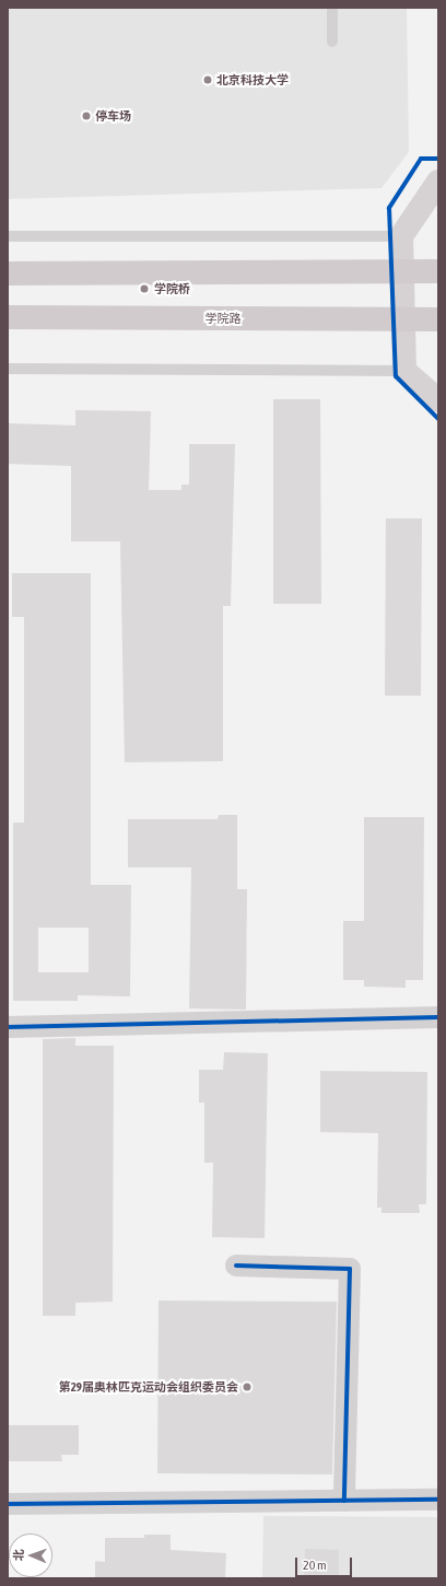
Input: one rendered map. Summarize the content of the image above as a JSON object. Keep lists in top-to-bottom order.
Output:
{
  "streets": {
    "main road": ["学院路"]
  },
  "places": [
    "北京科技大学",
    "停车场",
    "学院桥",
    "第29届奥林匹克运动会组织委员会"
  ],
  "scale_bar": "20 m",
  "north": "left"
}
